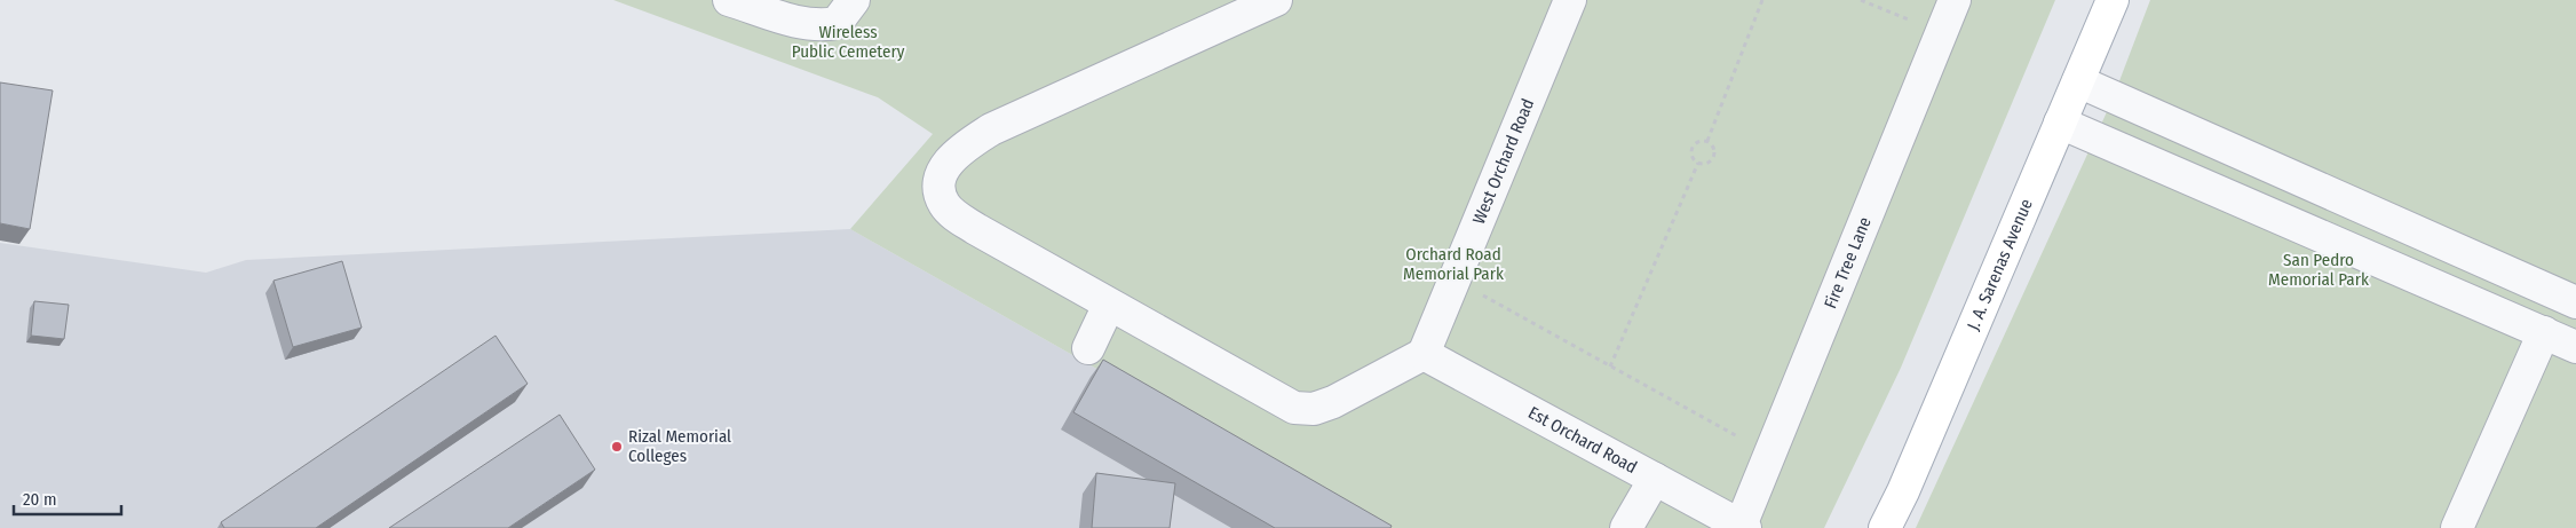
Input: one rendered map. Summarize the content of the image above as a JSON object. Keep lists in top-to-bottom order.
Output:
{
  "streets": {
    "main road": ["J. A. Sarenas Avenue"],
    "lane": ["West Orchard Road", "Fire Tree Lane", "Est Orchard Road"]
  },
  "crossings": [
    ["West Orchard Road", "Est Orchard Road"],
    ["Fire Tree Lane", "Est Orchard Road"]
  ],
  "parks": ["Wireless Public Cemetery", "Orchard Road Memorial Park", "San Pedro Memorial Park"],
  "places": ["Rizal Memorial Colleges"],
  "scale_bar": "20 m"
}
